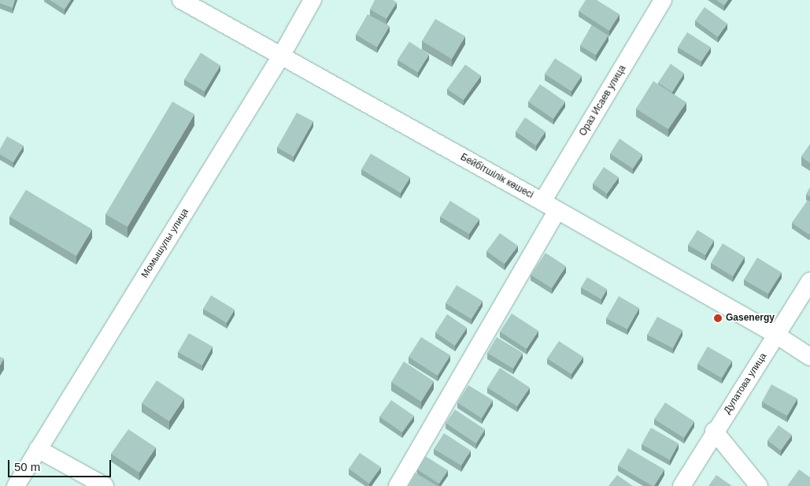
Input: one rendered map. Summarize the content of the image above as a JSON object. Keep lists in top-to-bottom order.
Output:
{
  "streets": {
    "street": [
      "Ораз Исаев улица",
      "Бейбітшілік көшесі",
      "Момышулы улица",
      "Дулатова улица"
    ]
  },
  "crossings": [
    ["Ораз Исаев улица", "Бейбітшілік көшесі"],
    ["Бейбітшілік көшесі", "Момышулы улица"],
    ["Бейбітшілік көшесі", "Дулатова улица"]
  ],
  "places": ["Gasenergy"],
  "scale_bar": "50 m"
}
